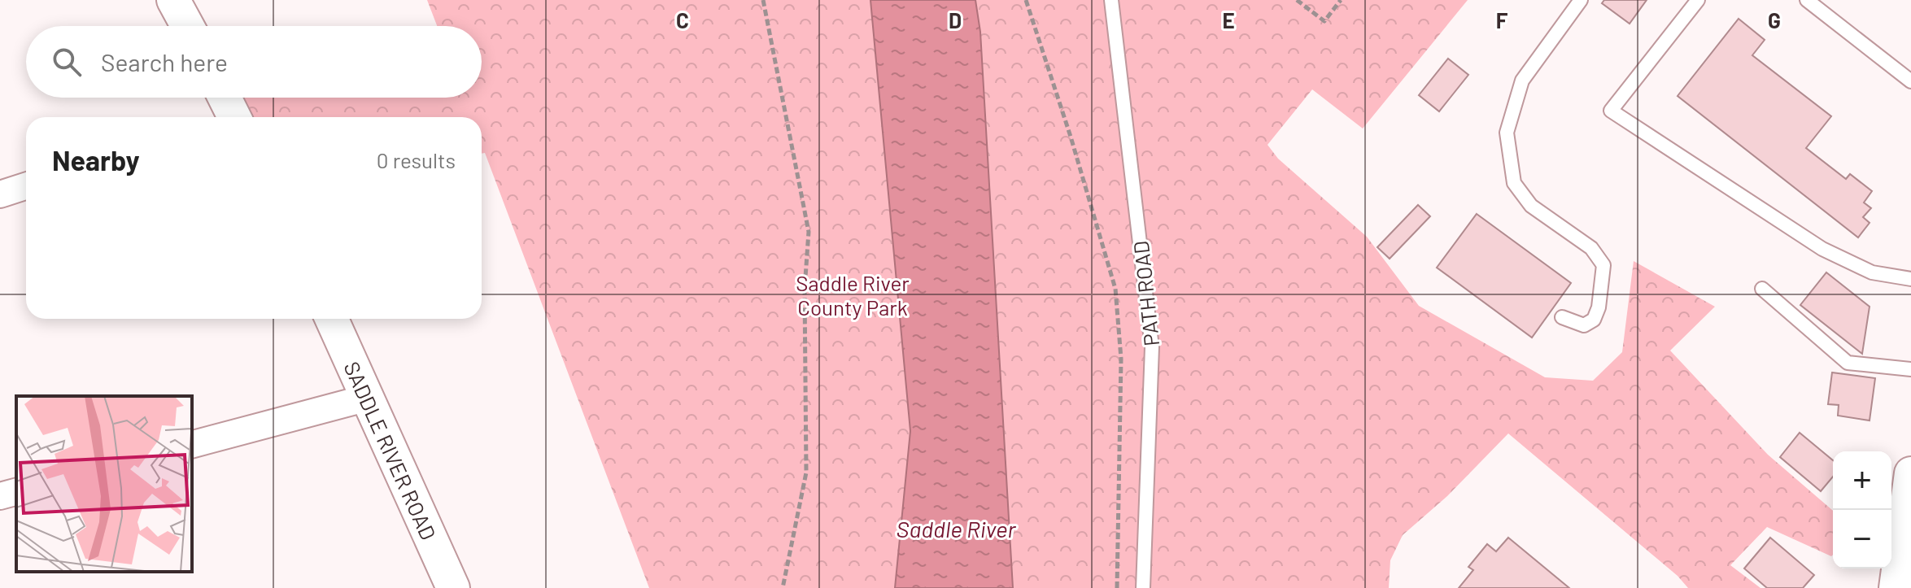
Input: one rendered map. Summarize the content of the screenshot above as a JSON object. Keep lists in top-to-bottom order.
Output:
{
  "streets": {
    "street": ["SADDLE RIVER ROAD"],
    "lane": ["PATH ROAD"]
  },
  "water": ["Saddle River"],
  "parks": ["Saddle River County Park"],
  "page": {
    "search": "Search here",
    "heading": ["Nearby", "0 results"],
    "map_buttons": ["+", "−"]
  },
  "grid": {
    "columns": [
      "C",
      "D",
      "E",
      "F",
      "G"
    ]
  }
}
